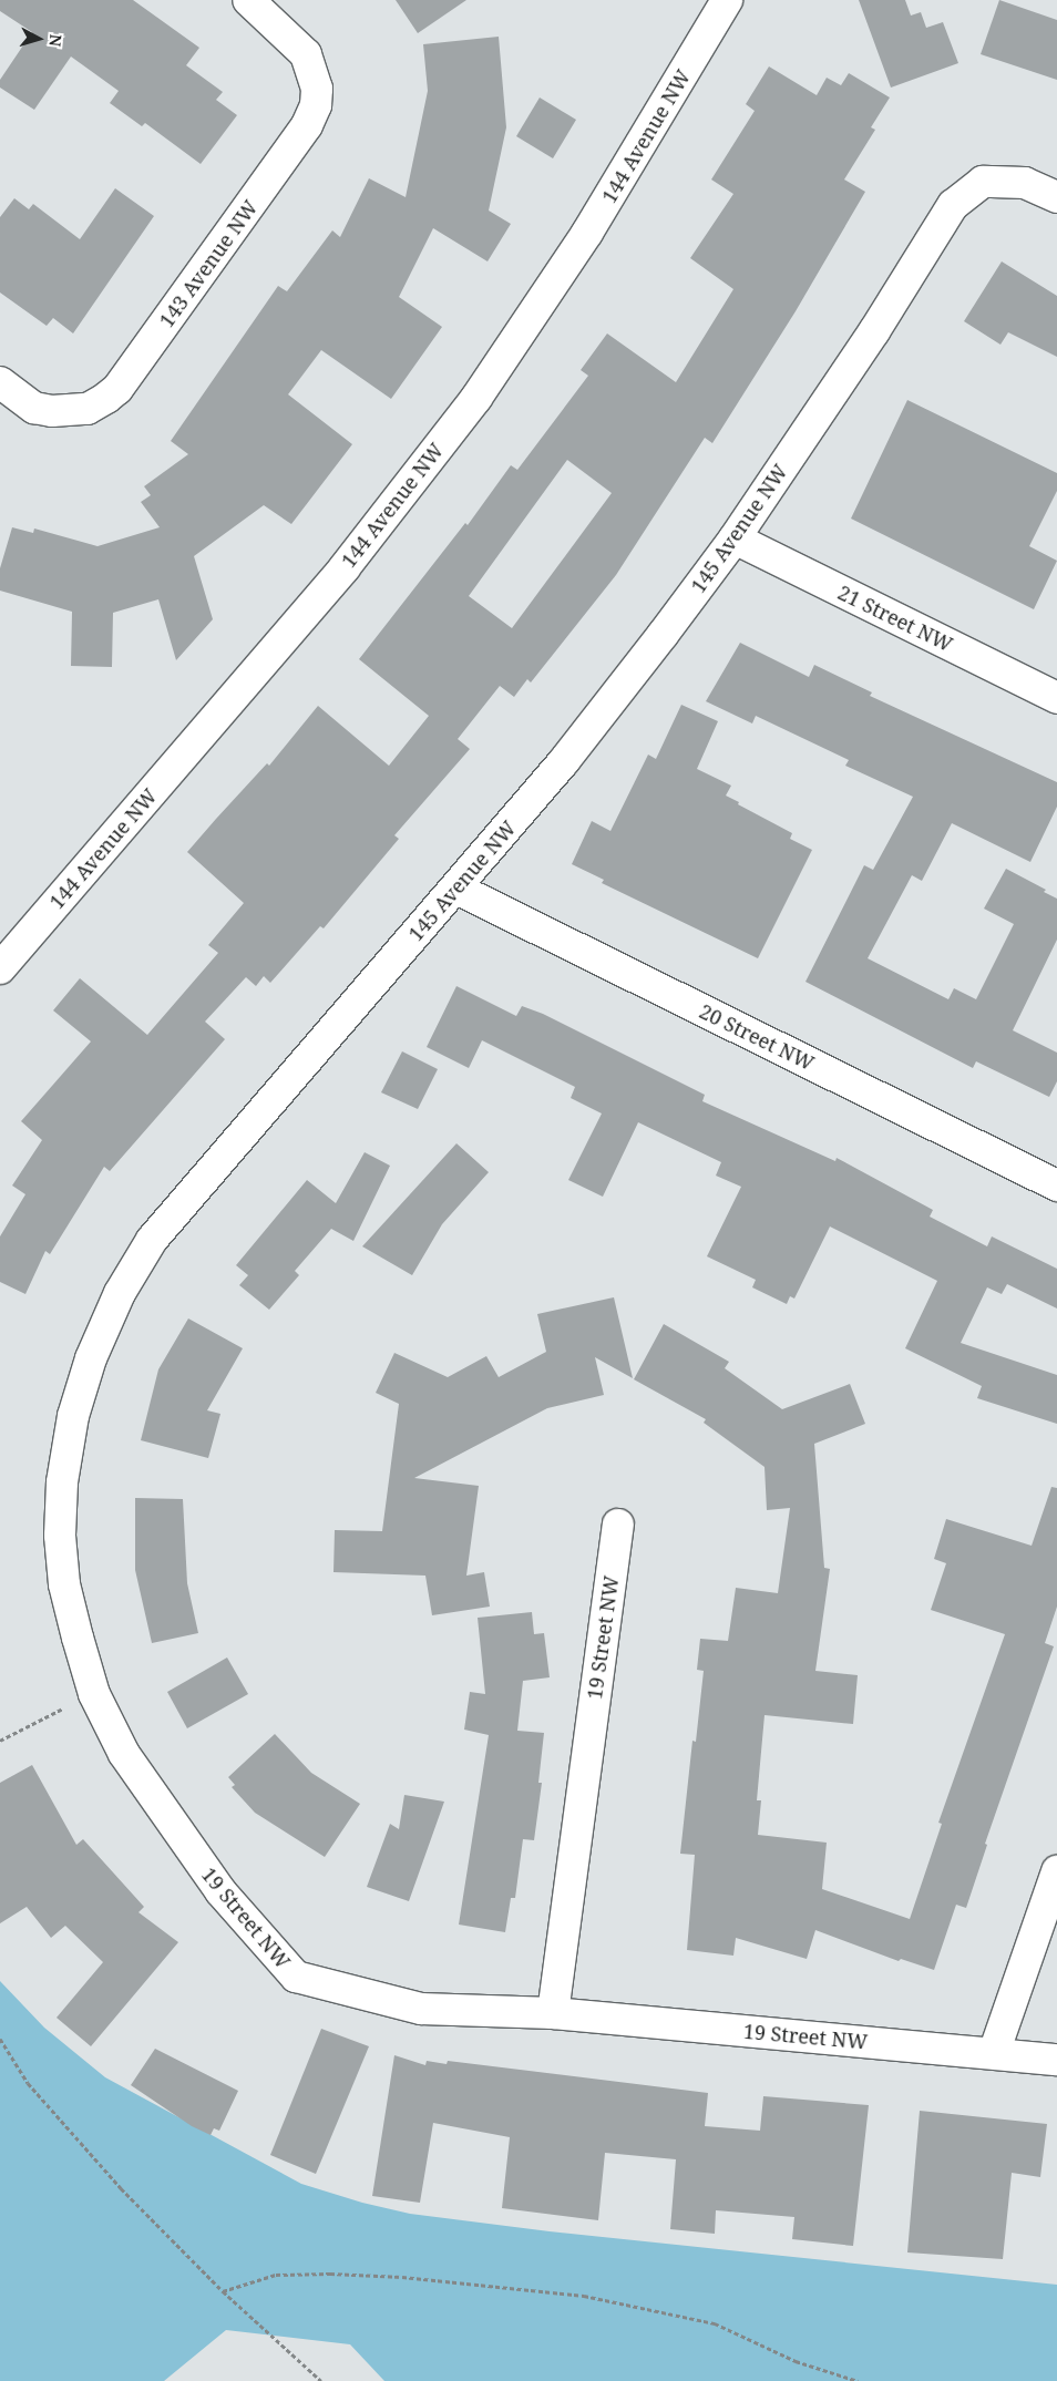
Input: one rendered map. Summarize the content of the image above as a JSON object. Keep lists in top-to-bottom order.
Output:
{
  "streets": {
    "street": [
      "144 Avenue NW",
      "143 Avenue NW",
      "145 Avenue NW",
      "21 Street NW",
      "20 Street NW",
      "19 Street NW"
    ]
  },
  "crossings": [
    ["145 Avenue NW", "21 Street NW"],
    ["145 Avenue NW", "20 Street NW"],
    ["145 Avenue NW", "19 Street NW"]
  ],
  "north": "right"
}
